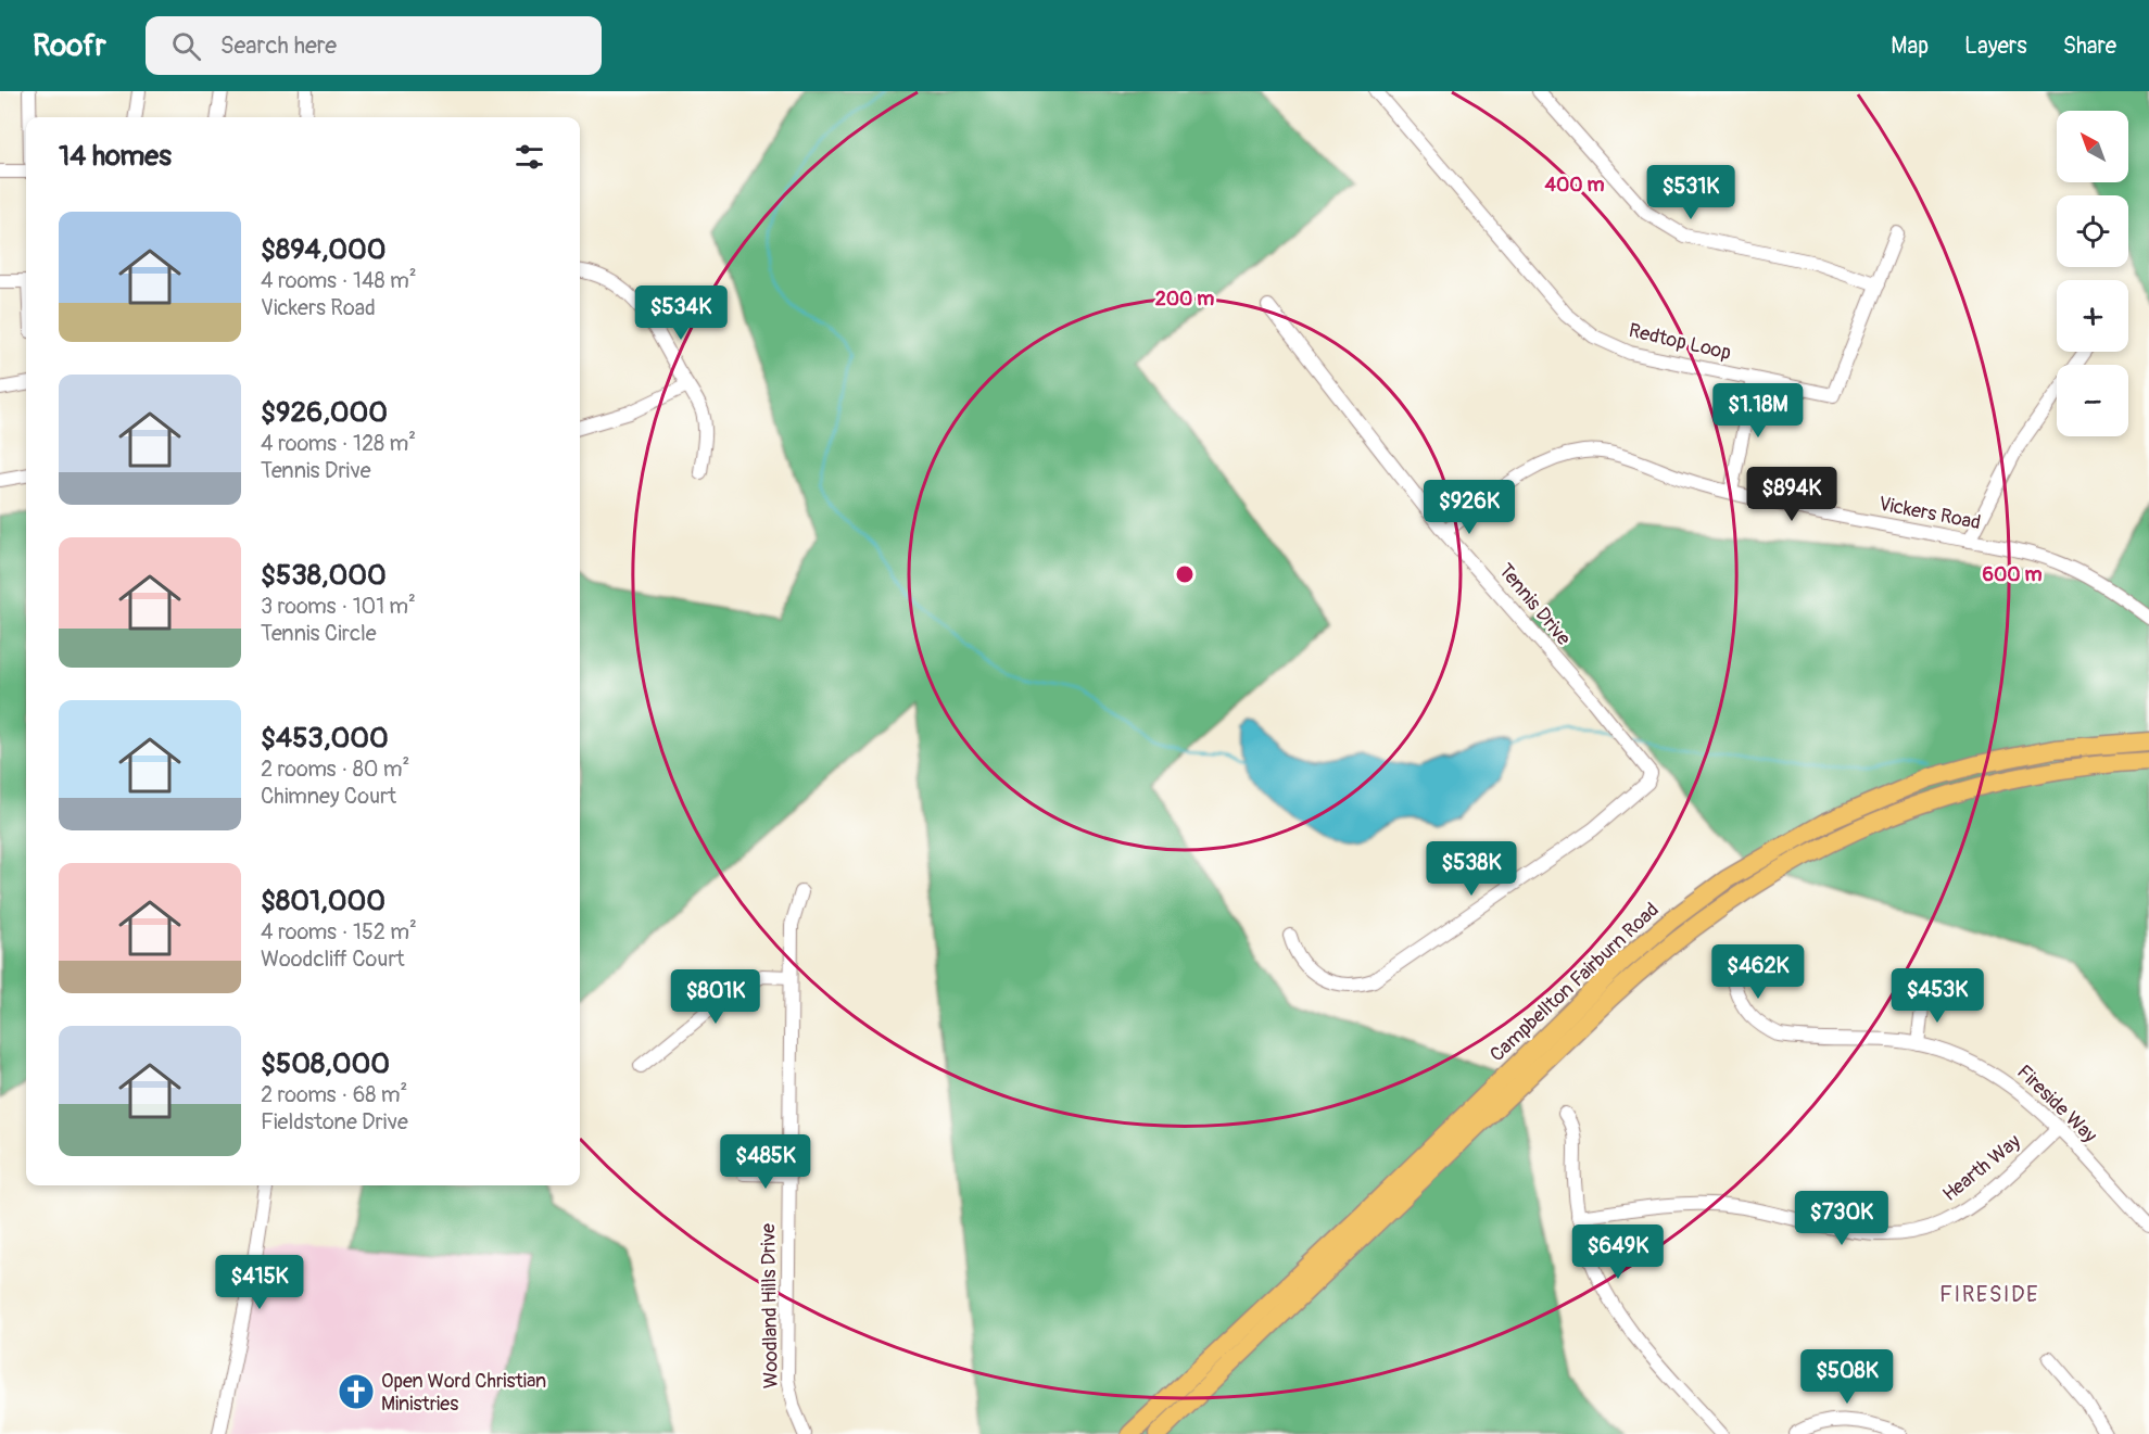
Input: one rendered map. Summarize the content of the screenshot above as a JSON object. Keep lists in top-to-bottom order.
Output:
{
  "streets": {
    "main road": ["Campbellton Fairburn Road"],
    "street": [
      "Redtop Loop",
      "Vickers Road",
      "Tennis Drive",
      "Fireside Way",
      "Hearth Way",
      "Woodland Hills Drive"
    ]
  },
  "crossings": [
    ["Vickers Road", "Tennis Drive"],
    ["Fireside Way", "Hearth Way"]
  ],
  "districts": ["FIRESIDE"],
  "places": {
    "church": ["Open Word Christian Ministries"]
  },
  "north": "top left",
  "page": {
    "header": "Roofr",
    "search": "Search here",
    "nav": ["Map", "Layers", "Share"],
    "map_buttons": ["+", "−"],
    "heading": "14 homes",
    "price": [
      "$531K",
      "$534K",
      "$1.18M",
      "$894K",
      "$926K",
      "$538K",
      "$462K",
      "$453K",
      "$801K",
      "$485K",
      "$730K",
      "$649K",
      "$415K",
      "$508K"
    ],
    "list": [
      {
        "name": "$894,000",
        "note": "4 rooms · 148 m² · Vickers Road"
      },
      {
        "name": "$926,000",
        "note": "4 rooms · 128 m² · Tennis Drive"
      },
      {
        "name": "$538,000",
        "note": "3 rooms · 101 m² · Tennis Circle"
      },
      {
        "name": "$453,000",
        "note": "2 rooms · 80 m² · Chimney Court"
      },
      {
        "name": "$801,000",
        "note": "4 rooms · 152 m² · Woodcliff Court"
      },
      {
        "name": "$508,000",
        "note": "2 rooms · 68 m² · Fieldstone Drive"
      }
    ]
  },
  "rings": ["400 m", "200 m", "600 m"]
}
